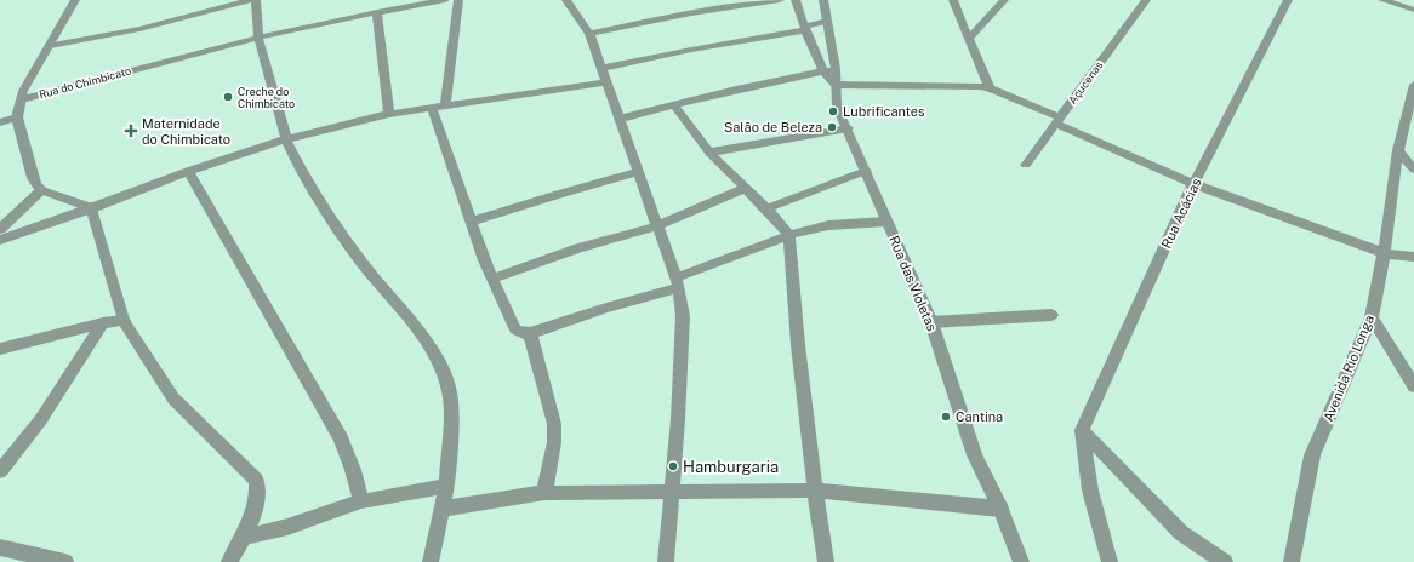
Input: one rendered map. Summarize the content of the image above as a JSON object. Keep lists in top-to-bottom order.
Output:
{
  "streets": {
    "street": [
      "Rua do Chimbicato",
      "Açucenas",
      "Rua Acácias",
      "Rua das Violetas",
      "Avenida Rio Longa"
    ]
  },
  "places": {
    "other": [
      "Creche do Chimbicato",
      "Lubrificantes",
      "Salão de Beleza",
      "Cantina",
      "Hamburgaria"
    ],
    "health": ["Maternidade do Chimbicato"]
  }
}
